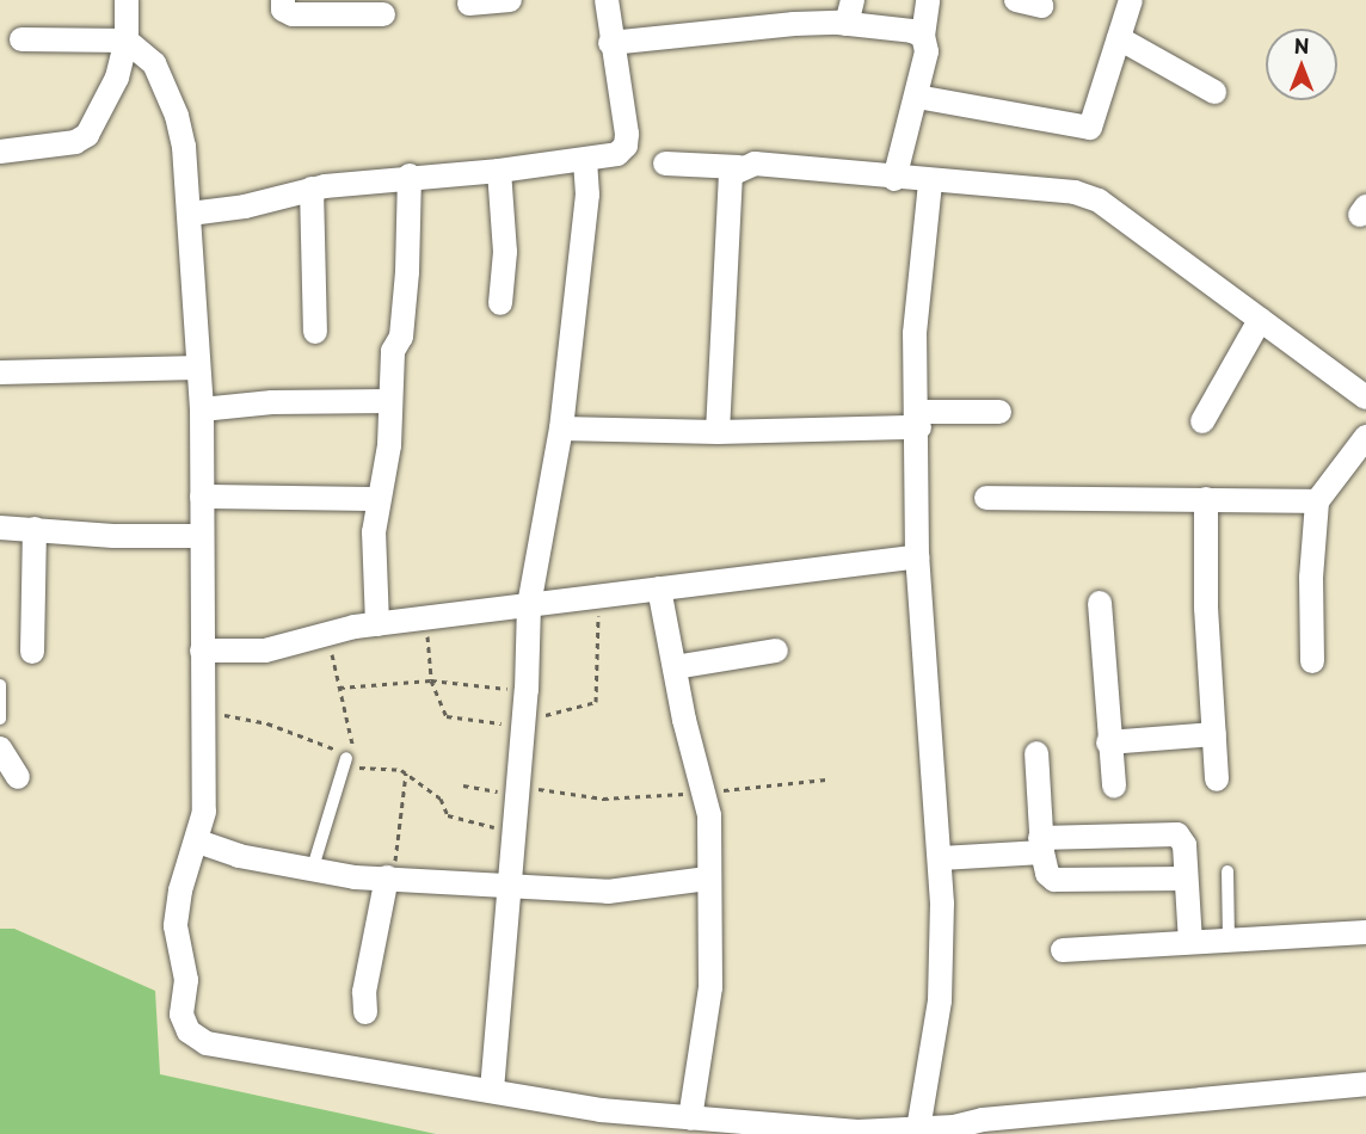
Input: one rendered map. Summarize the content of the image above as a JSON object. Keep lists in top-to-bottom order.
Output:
{
  "north": "top"
}
